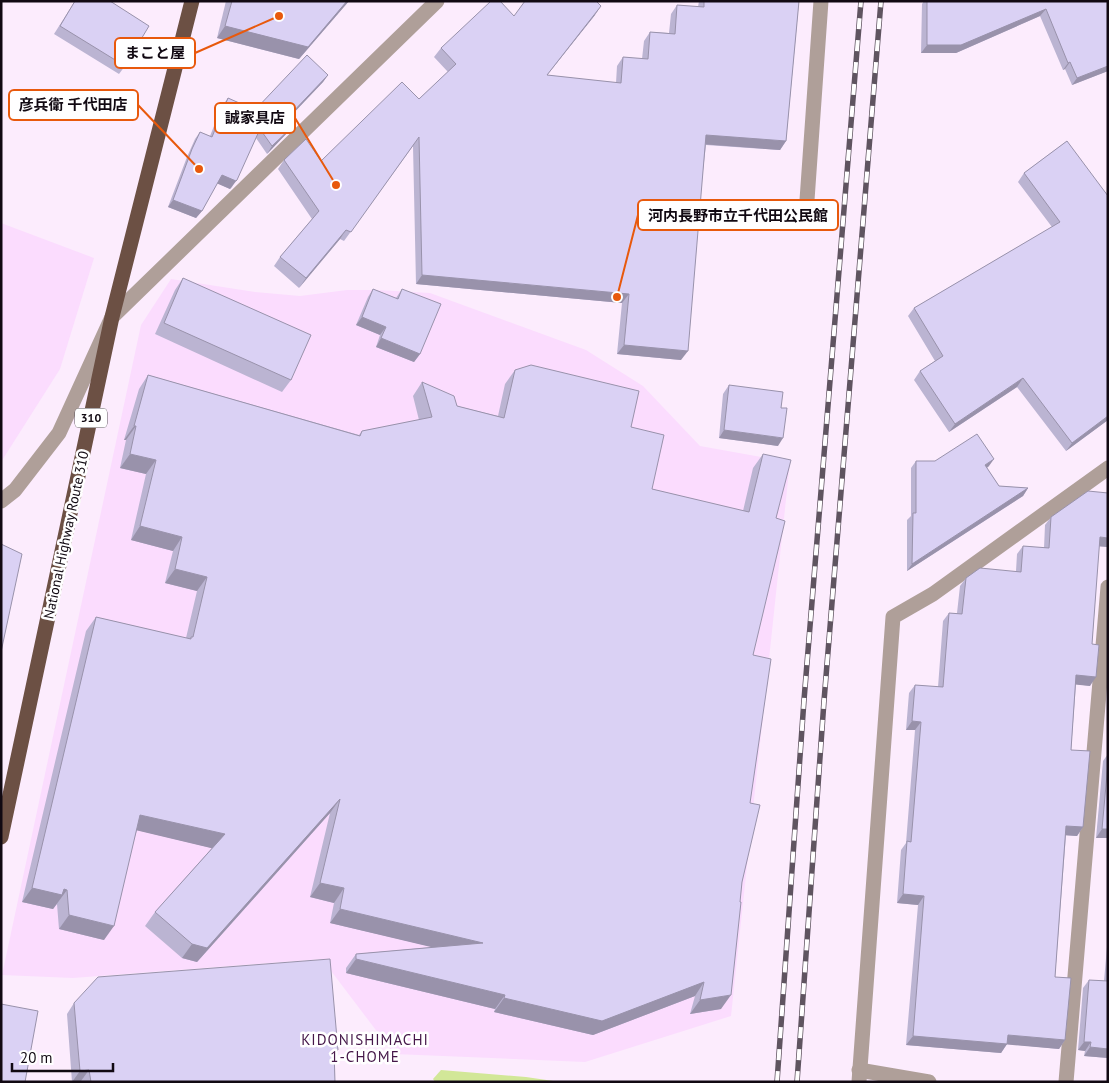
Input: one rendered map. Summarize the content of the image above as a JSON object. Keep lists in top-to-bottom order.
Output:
{
  "streets": {
    "highway": ["310", "National Highway Route 310"]
  },
  "districts": ["KIDONISHIMACHI 1-CHOME"],
  "places": [
    "まこと屋",
    "彦兵衛 千代田店",
    "誠家具店",
    "河内長野市立千代田公民館"
  ],
  "scale_bar": "20 m"
}
